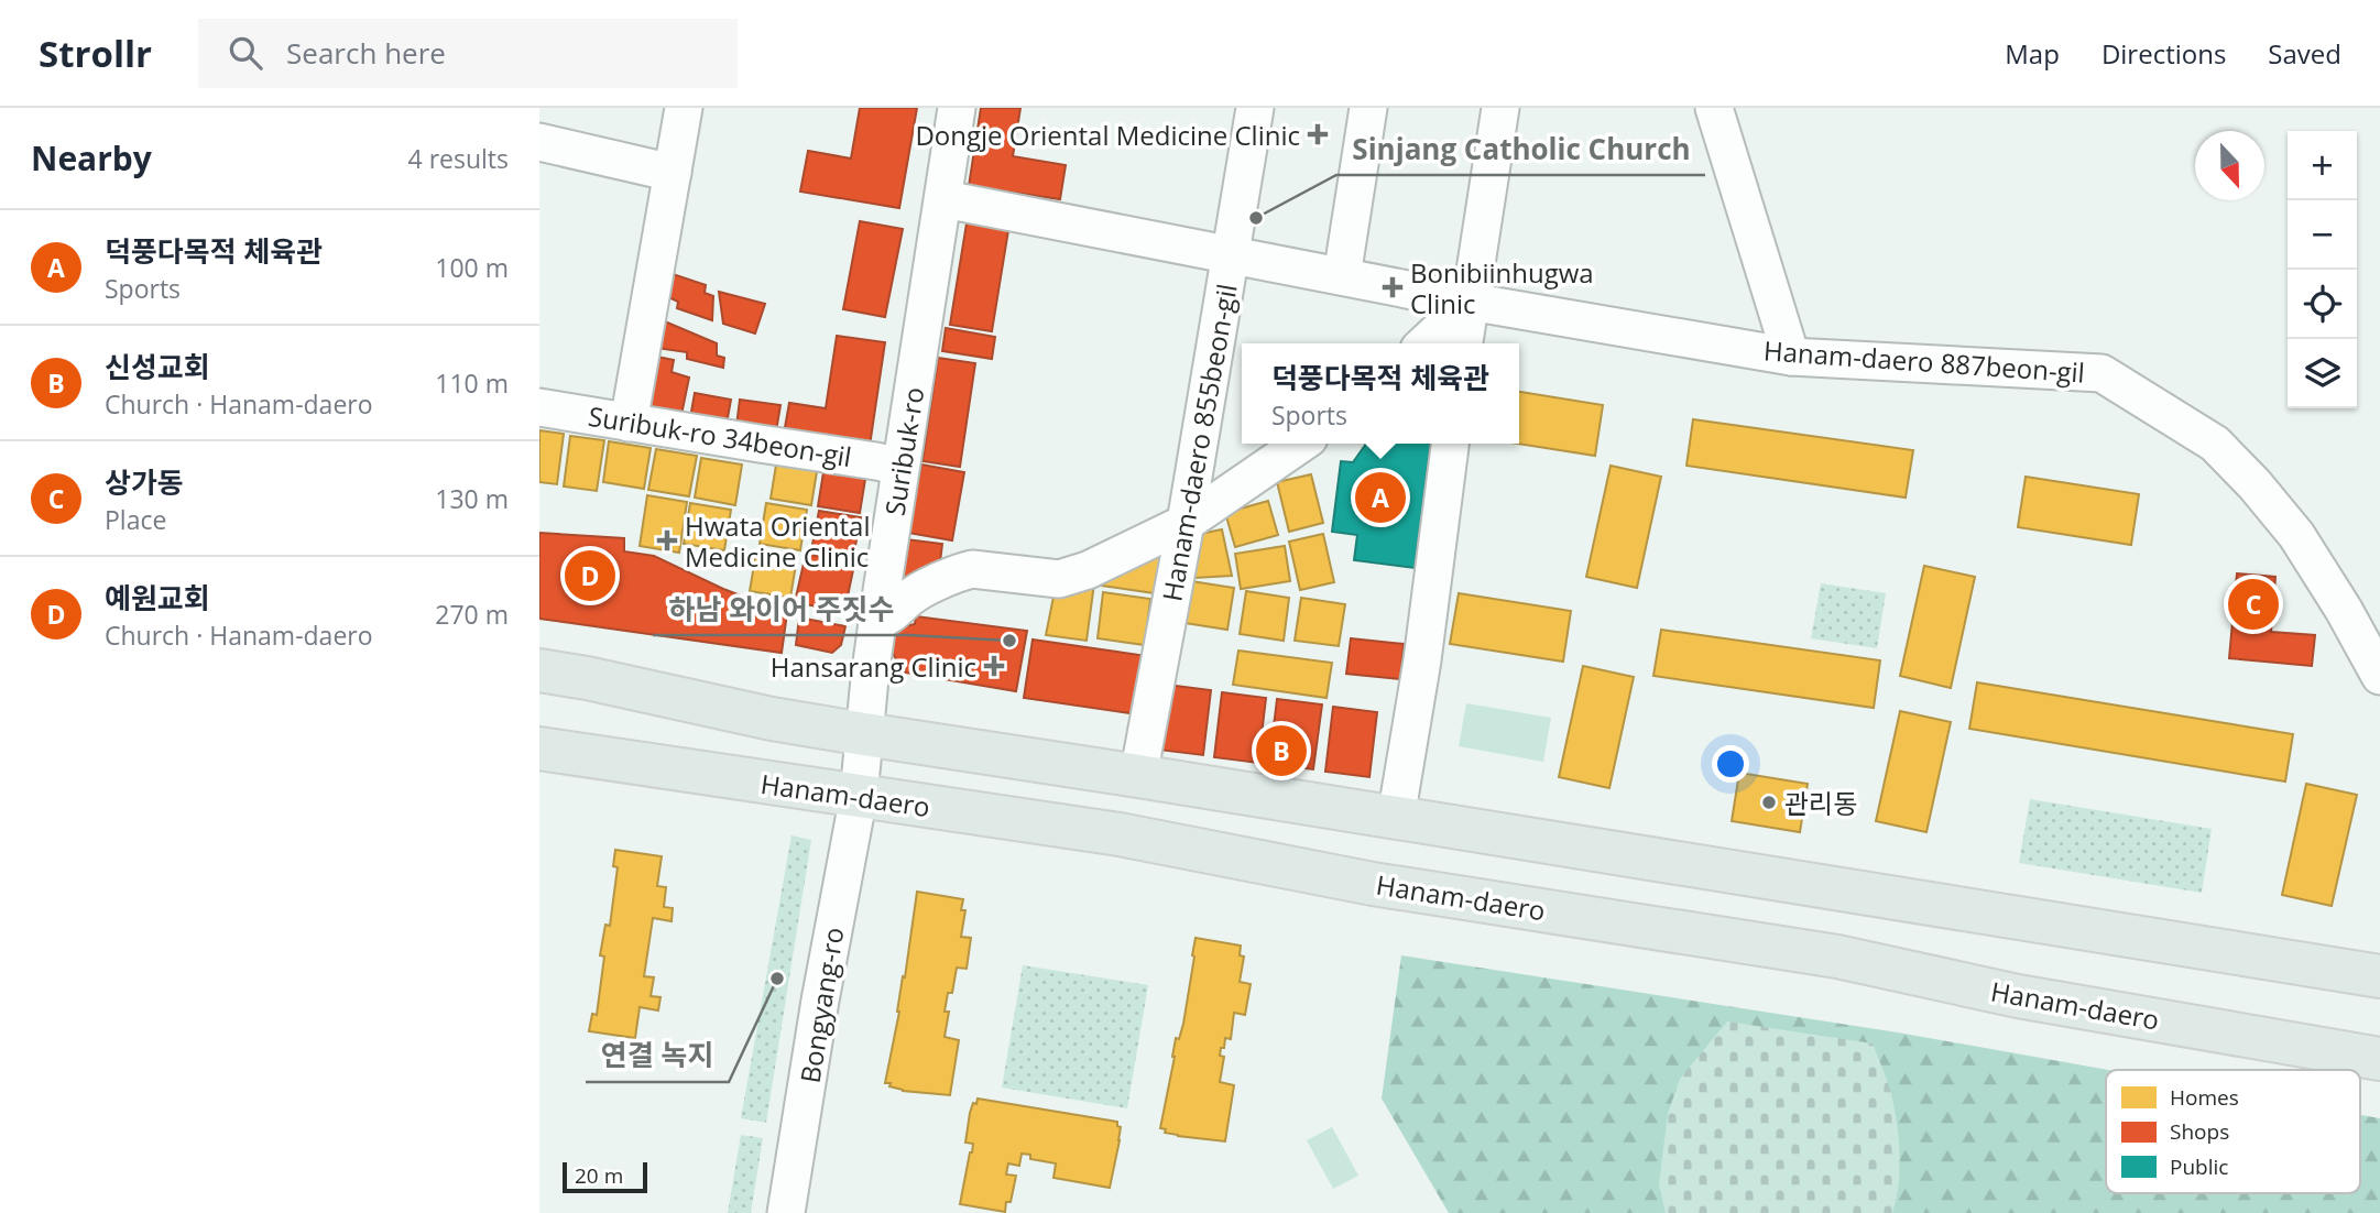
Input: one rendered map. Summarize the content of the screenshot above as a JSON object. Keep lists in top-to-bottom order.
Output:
{
  "streets": {
    "main road": ["Hanam-daero"],
    "street": [
      "Hanam-daero 887beon-gil",
      "Suribuk-ro 34beon-gil",
      "Hanam-daero 855beon-gil",
      "Suribuk-ro",
      "Bongyang-ro"
    ]
  },
  "crossings": [
    ["Hanam-daero 887beon-gil", "Hanam-daero 855beon-gil"],
    ["Hanam-daero 887beon-gil", "Suribuk-ro"],
    ["Suribuk-ro 34beon-gil", "Suribuk-ro"],
    ["Suribuk-ro", "Hanam-daero"],
    ["Suribuk-ro", "Bongyang-ro"],
    ["Hanam-daero", "Bongyang-ro"]
  ],
  "places": {
    "health": [
      "Dongje Oriental Medicine Clinic",
      "Bonibiinhugwa Clinic",
      "Hwata Oriental Medicine Clinic",
      "Hansarang Clinic"
    ],
    "other": [
      "Sinjang Catholic Church",
      "하남 와이어 주짓수",
      "관리동",
      "연결 녹지"
    ]
  },
  "legend": ["Homes", "Shops", "Public"],
  "scale_bar": "20 m",
  "north": "bottom",
  "page": {
    "header": "Strollr",
    "search": "Search here",
    "nav": ["Map", "Directions", "Saved"],
    "heading": ["Nearby", "4 results"],
    "map_buttons": ["+", "−"],
    "list": [
      {
        "mark": "A",
        "name": "덕풍다목적 체육관",
        "note": "Sports",
        "value": "100 m"
      },
      {
        "mark": "B",
        "name": "신성교회",
        "note": "Church · Hanam-daero",
        "value": "110 m"
      },
      {
        "mark": "C",
        "name": "상가동",
        "note": "Place",
        "value": "130 m"
      },
      {
        "mark": "D",
        "name": "예원교회",
        "note": "Church · Hanam-daero",
        "value": "270 m"
      }
    ],
    "popup": ["덕풍다목적 체육관", "Sports"],
    "pins": [
      "A",
      "D",
      "C",
      "B"
    ],
    "scale": "20 m"
  }
}
